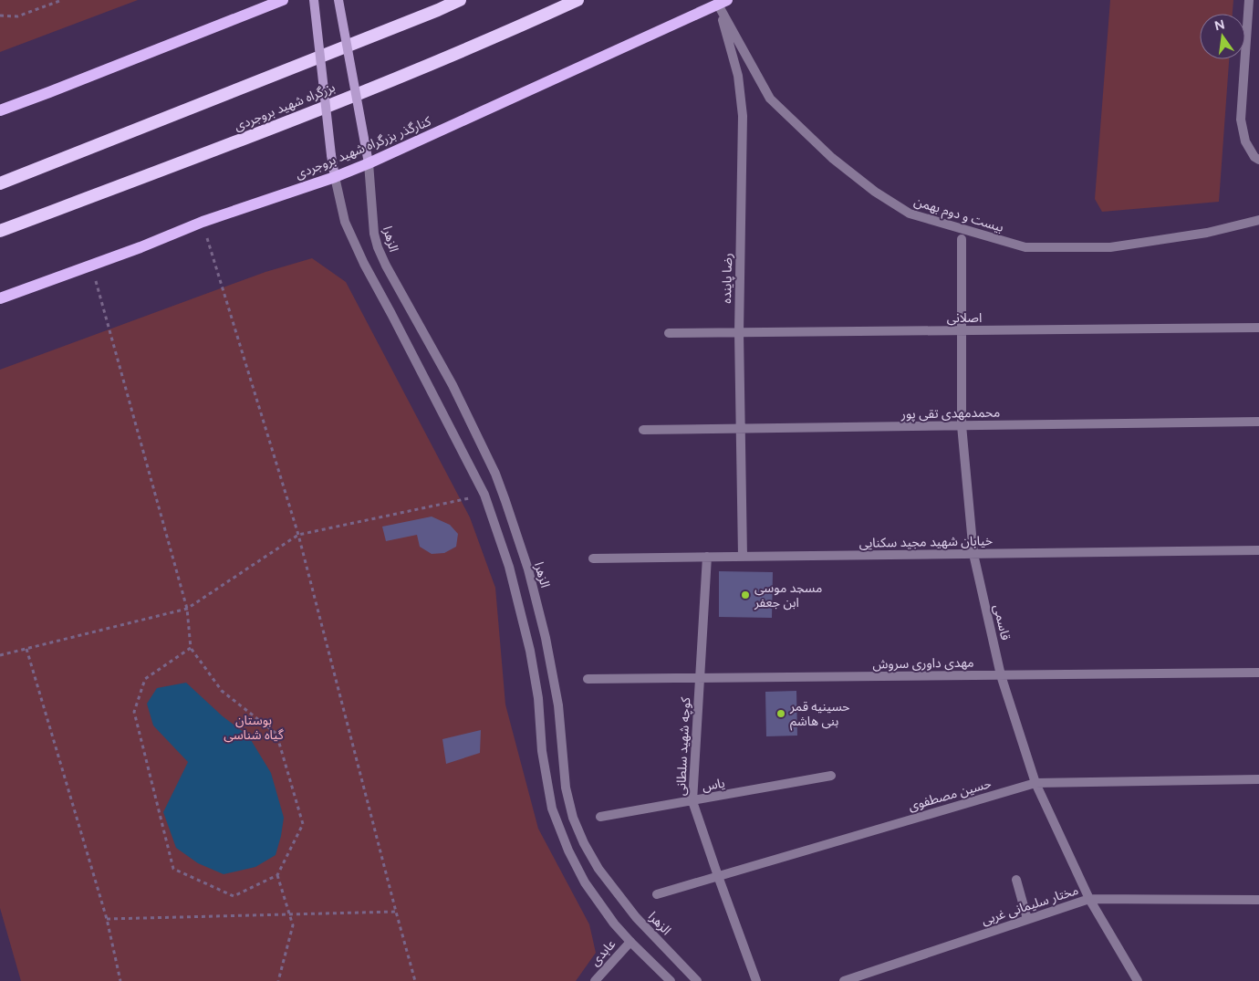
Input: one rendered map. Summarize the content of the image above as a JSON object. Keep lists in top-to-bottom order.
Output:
{
  "streets": {
    "highway": ["بزرگراه شهید بروجردی"],
    "main road": ["کنارگذر بزرگراه شهید بروجردی"],
    "street": [
      "بیست و دوم بهمن",
      "الزهرا",
      "رضا پاینده",
      "اصلانی",
      "محمدمهدی تقی پور",
      "خیابان شهید مجید سکنایی",
      "قاسمی",
      "مهدی داوری سروش",
      "کوچه شهید سلطانی",
      "یاس",
      "حسین مصطفوی",
      "مختار سلیمانی غربی",
      "عابدی"
    ]
  },
  "crossings": [
    ["کنارگذر بزرگراه شهید بروجردی", "بیست و دوم بهمن"],
    ["کنارگذر بزرگراه شهید بروجردی", "الزهرا"],
    ["کنارگذر بزرگراه شهید بروجردی", "رضا پاینده"],
    ["بیست و دوم بهمن", "رضا پاینده"],
    ["رضا پاینده", "اصلانی"],
    ["رضا پاینده", "محمدمهدی تقی پور"],
    ["رضا پاینده", "خیابان شهید مجید سکنایی"],
    ["اصلانی", "قاسمی"],
    ["محمدمهدی تقی پور", "قاسمی"],
    ["خیابان شهید مجید سکنایی", "قاسمی"],
    ["خیابان شهید مجید سکنایی", "کوچه شهید سلطانی"],
    ["قاسمی", "مهدی داوری سروش"],
    ["قاسمی", "حسین مصطفوی"],
    ["قاسمی", "مختار سلیمانی غربی"],
    ["مهدی داوری سروش", "کوچه شهید سلطانی"],
    ["کوچه شهید سلطانی", "یاس"],
    ["کوچه شهید سلطانی", "حسین مصطفوی"]
  ],
  "parks": ["بوستان گیاه شناسی"],
  "places": ["مسجد موسی ابن جعفر", "حسینیه قمر بنی هاشم"],
  "north": "top"
}
